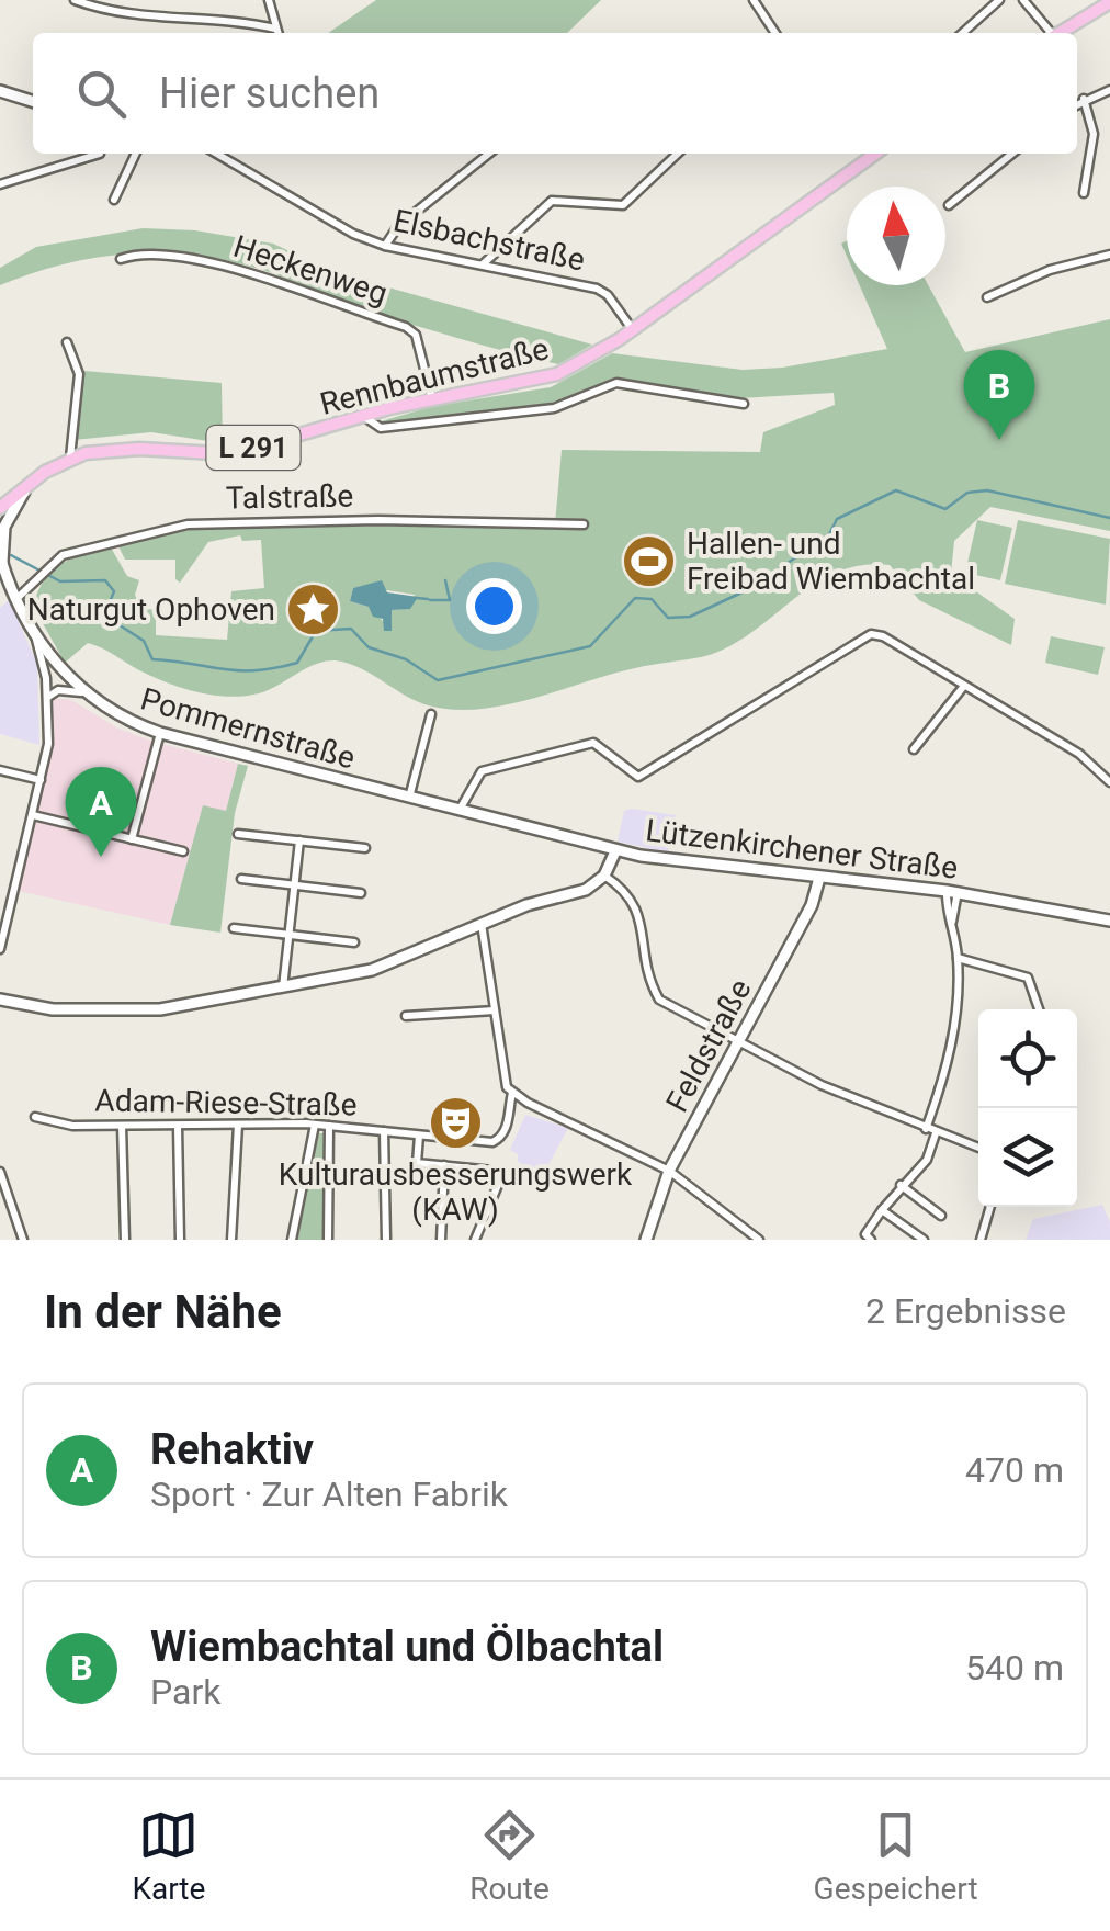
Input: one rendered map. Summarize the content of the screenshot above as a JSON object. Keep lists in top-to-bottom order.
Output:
{
  "streets": {
    "main road": [
      "Rennbaumstraße",
      "L 291",
      "Pommernstraße",
      "Lützenkirchener Straße",
      "Feldstraße"
    ],
    "street": [
      "Elsbachstraße",
      "Heckenweg",
      "Talstraße",
      "Adam-Riese-Straße"
    ]
  },
  "crossings": [
    ["Elsbachstraße", "Rennbaumstraße"],
    ["Heckenweg", "Rennbaumstraße"],
    ["Talstraße", "Pommernstraße"],
    ["Pommernstraße", "Lützenkirchener Straße"],
    ["Lützenkirchener Straße", "Feldstraße"]
  ],
  "places": {
    "sports": ["Hallen- und Freibad Wiembachtal"],
    "place": ["Naturgut Ophoven"],
    "theatre": ["Kulturausbesserungswerk (KAW)"]
  },
  "north": "top",
  "page": {
    "search": "Hier suchen",
    "pins": ["B", "A"],
    "heading": ["In der Nähe", "2 Ergebnisse"],
    "list": [
      {
        "mark": "A",
        "name": "Rehaktiv",
        "note": "Sport · Zur Alten Fabrik",
        "value": "470 m"
      },
      {
        "mark": "B",
        "name": "Wiembachtal und Ölbachtal",
        "note": "Park",
        "value": "540 m"
      }
    ],
    "nav": ["Karte", "Route", "Gespeichert"]
  }
}
